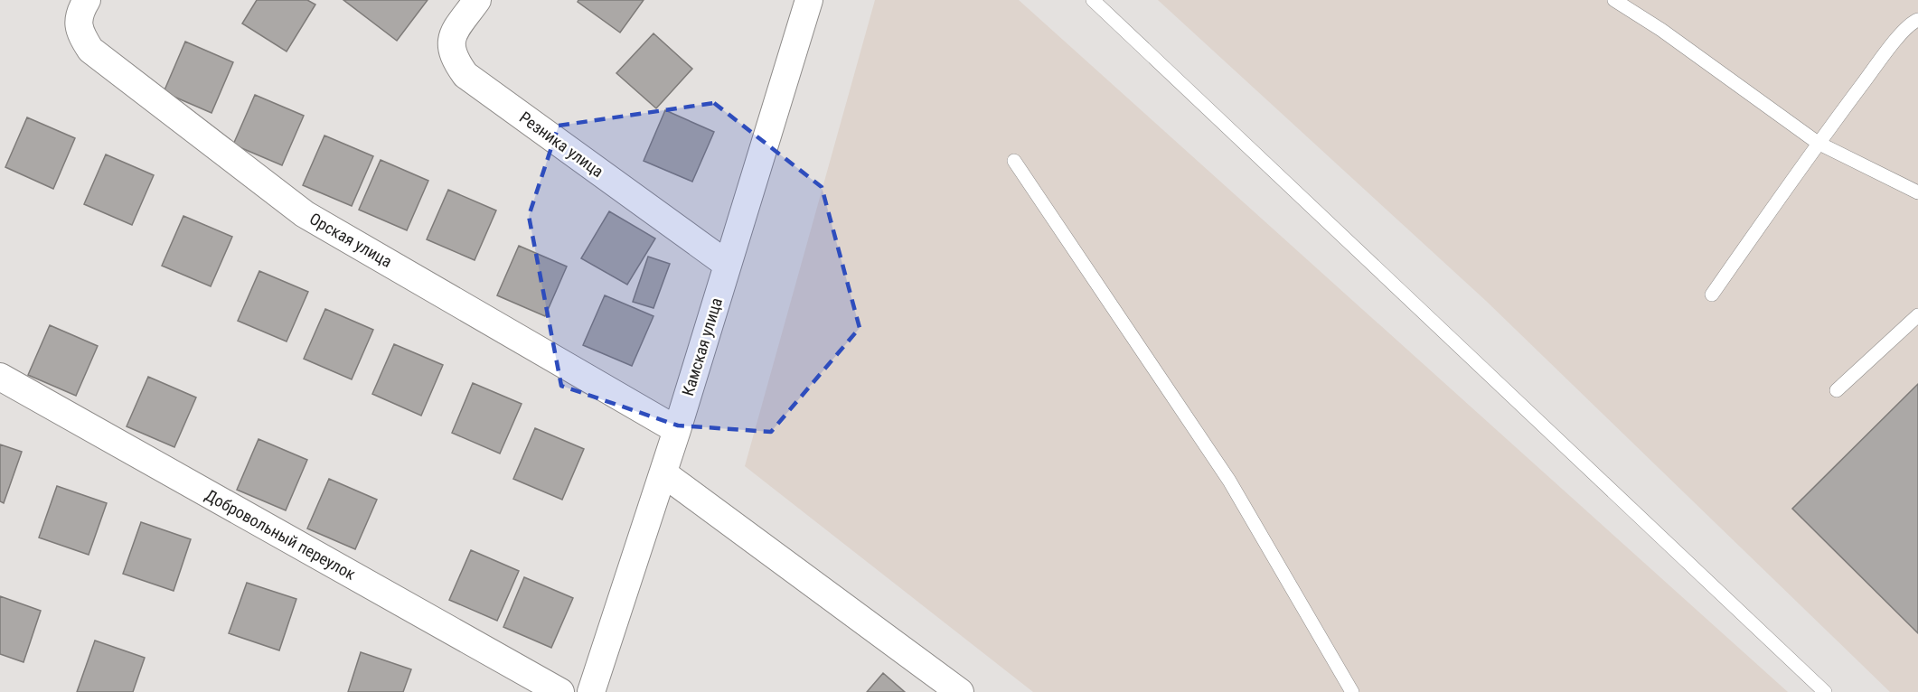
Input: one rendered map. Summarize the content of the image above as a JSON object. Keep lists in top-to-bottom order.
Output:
{
  "streets": {
    "street": [
      "Резника улица",
      "Орская улица",
      "Камская улица",
      "Добровольный переулок"
    ]
  },
  "crossings": [
    ["Резника улица", "Камская улица"],
    ["Орская улица", "Камская улица"]
  ]
}
